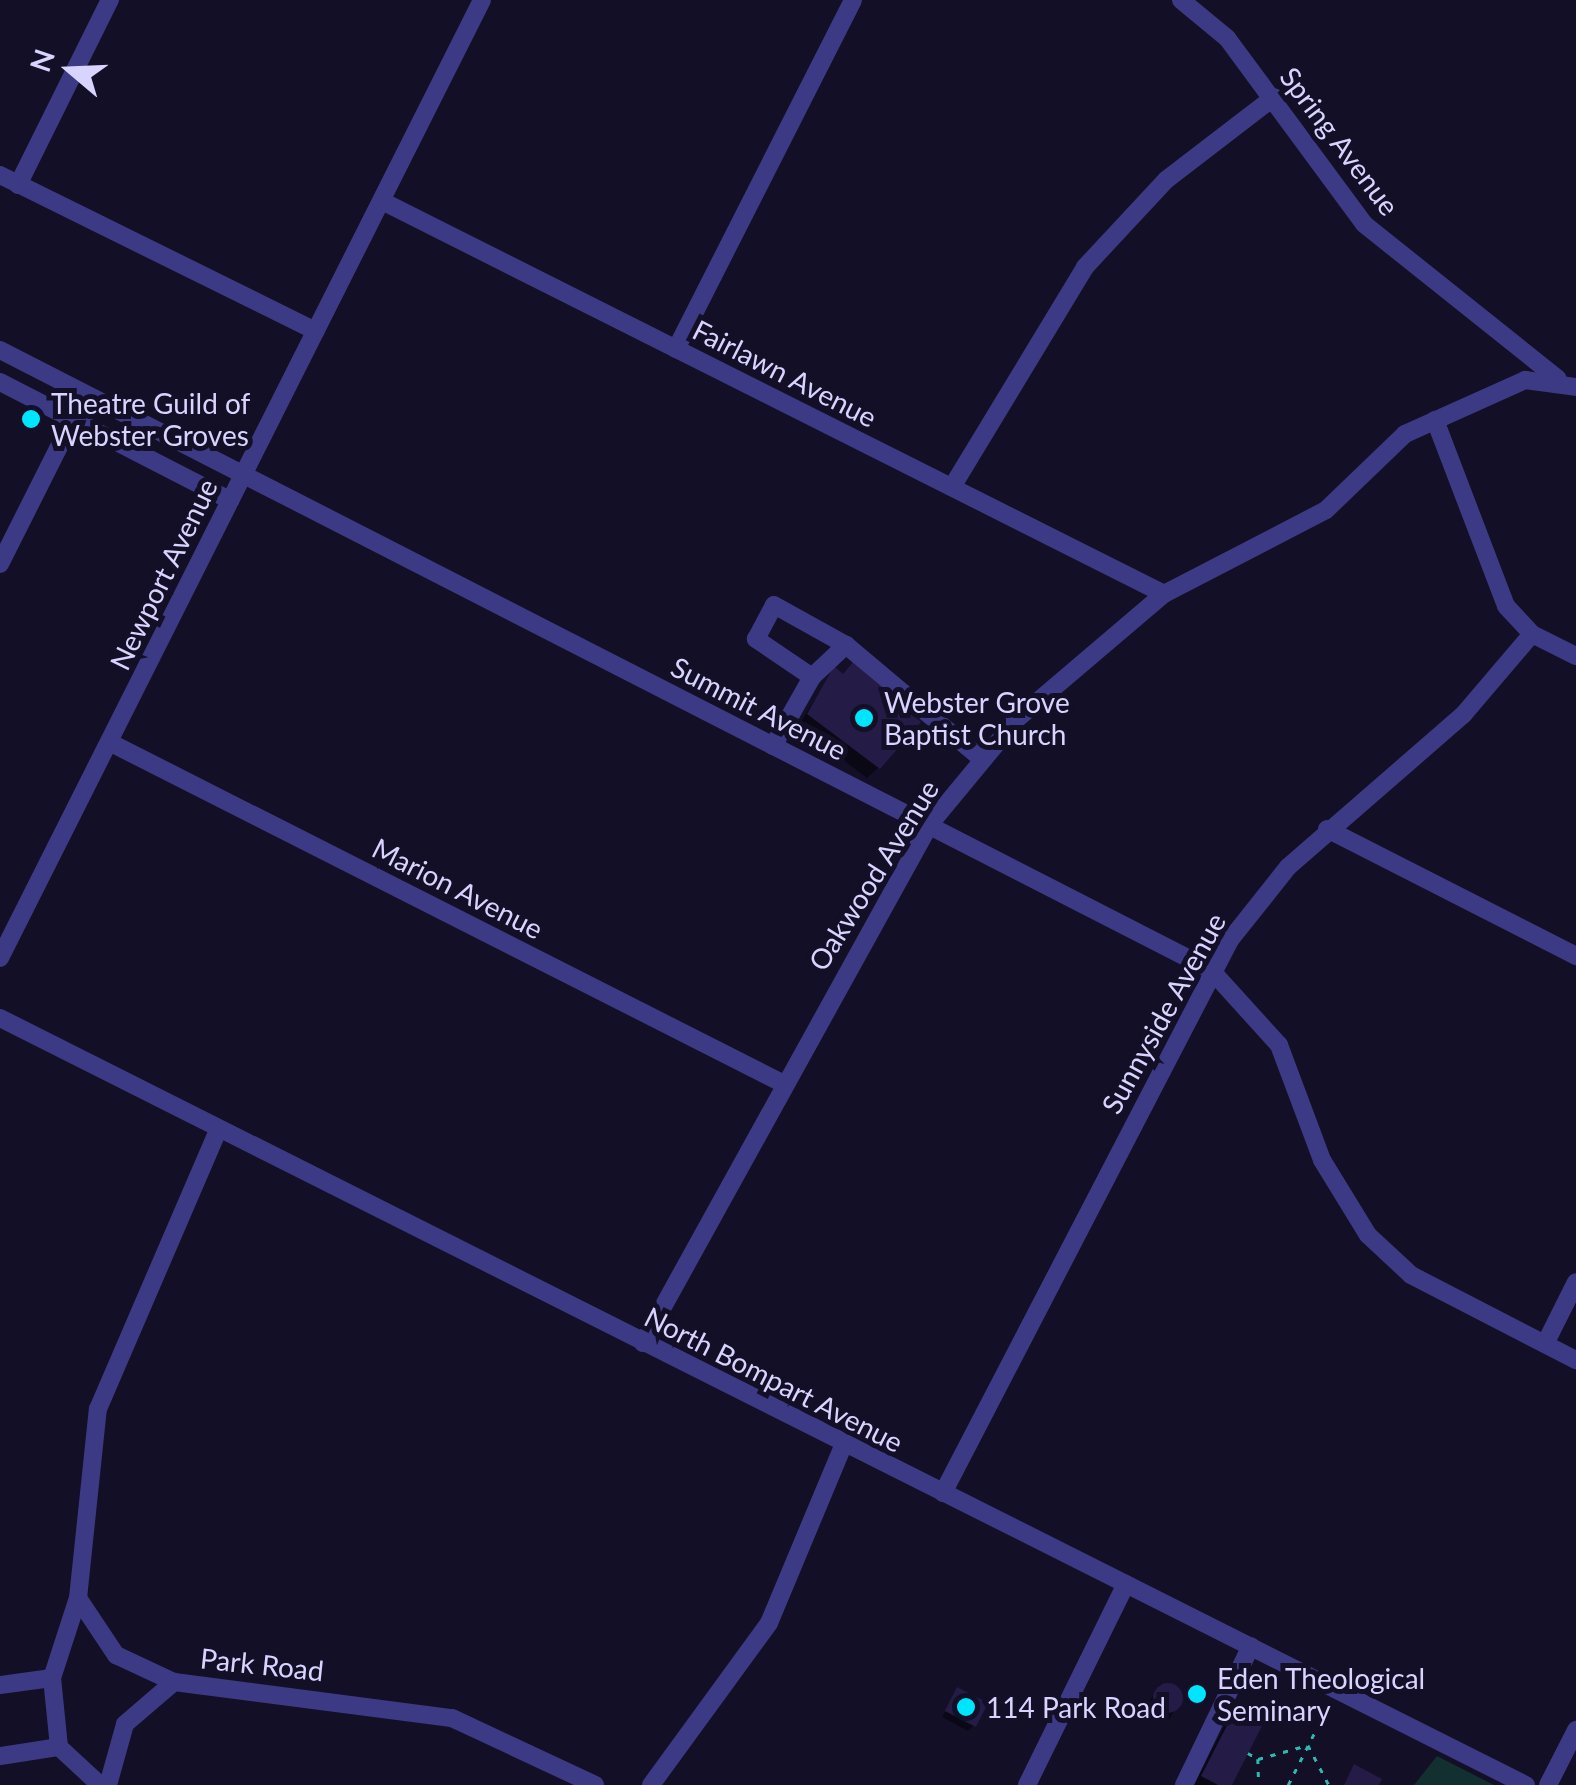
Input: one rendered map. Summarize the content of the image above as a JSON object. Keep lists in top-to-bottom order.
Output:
{
  "streets": {
    "street": [
      "Spring Avenue",
      "Fairlawn Avenue",
      "Newport Avenue",
      "Summit Avenue",
      "Oakwood Avenue",
      "Marion Avenue",
      "Sunnyside Avenue",
      "North Bompart Avenue",
      "Park Road"
    ]
  },
  "crossings": [
    ["Spring Avenue", "Oakwood Avenue"],
    ["Fairlawn Avenue", "Newport Avenue"],
    ["Fairlawn Avenue", "Oakwood Avenue"],
    ["Newport Avenue", "Summit Avenue"],
    ["Newport Avenue", "Marion Avenue"],
    ["Summit Avenue", "Oakwood Avenue"],
    ["Summit Avenue", "Sunnyside Avenue"],
    ["Oakwood Avenue", "Marion Avenue"],
    ["Oakwood Avenue", "North Bompart Avenue"],
    ["Sunnyside Avenue", "North Bompart Avenue"]
  ],
  "places": [
    "Theatre Guild of Webster Groves",
    "Webster Grove Baptist Church",
    "Eden Theological Seminary",
    "114 Park Road"
  ],
  "north": "left"
}
